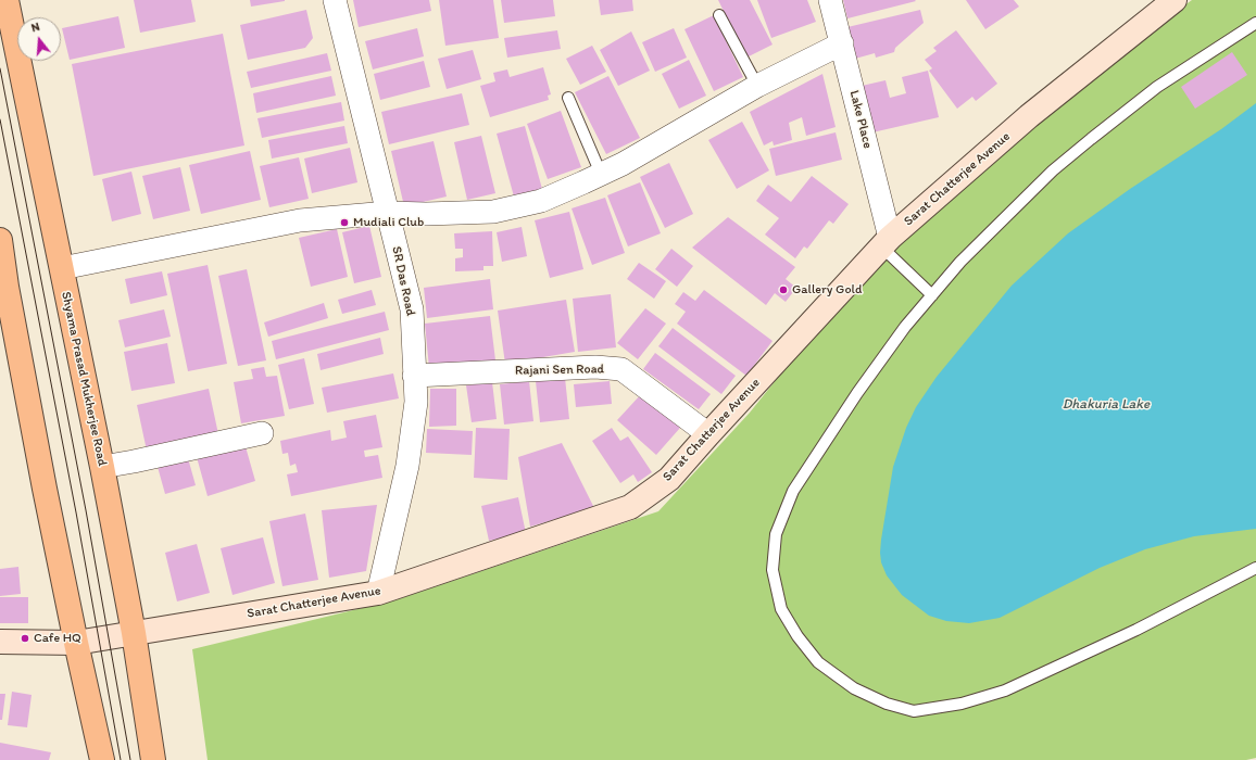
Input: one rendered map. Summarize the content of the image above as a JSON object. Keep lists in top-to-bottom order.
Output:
{
  "streets": {
    "main road": ["Shyama Prasad Mukherjee Road"],
    "street": [
      "Lake Place",
      "Sarat Chatterjee Avenue",
      "SR Das Road",
      "Rajani Sen Road"
    ]
  },
  "crossings": [
    ["Lake Place", "Sarat Chatterjee Avenue"],
    ["Sarat Chatterjee Avenue", "SR Das Road"],
    ["Sarat Chatterjee Avenue", "Rajani Sen Road"],
    ["Sarat Chatterjee Avenue", "Shyama Prasad Mukherjee Road"],
    ["SR Das Road", "Rajani Sen Road"]
  ],
  "water": ["Dhakuria Lake"],
  "places": ["Mudiali Club", "Gallery Gold", "Cafe HQ"],
  "north": "top"
}
